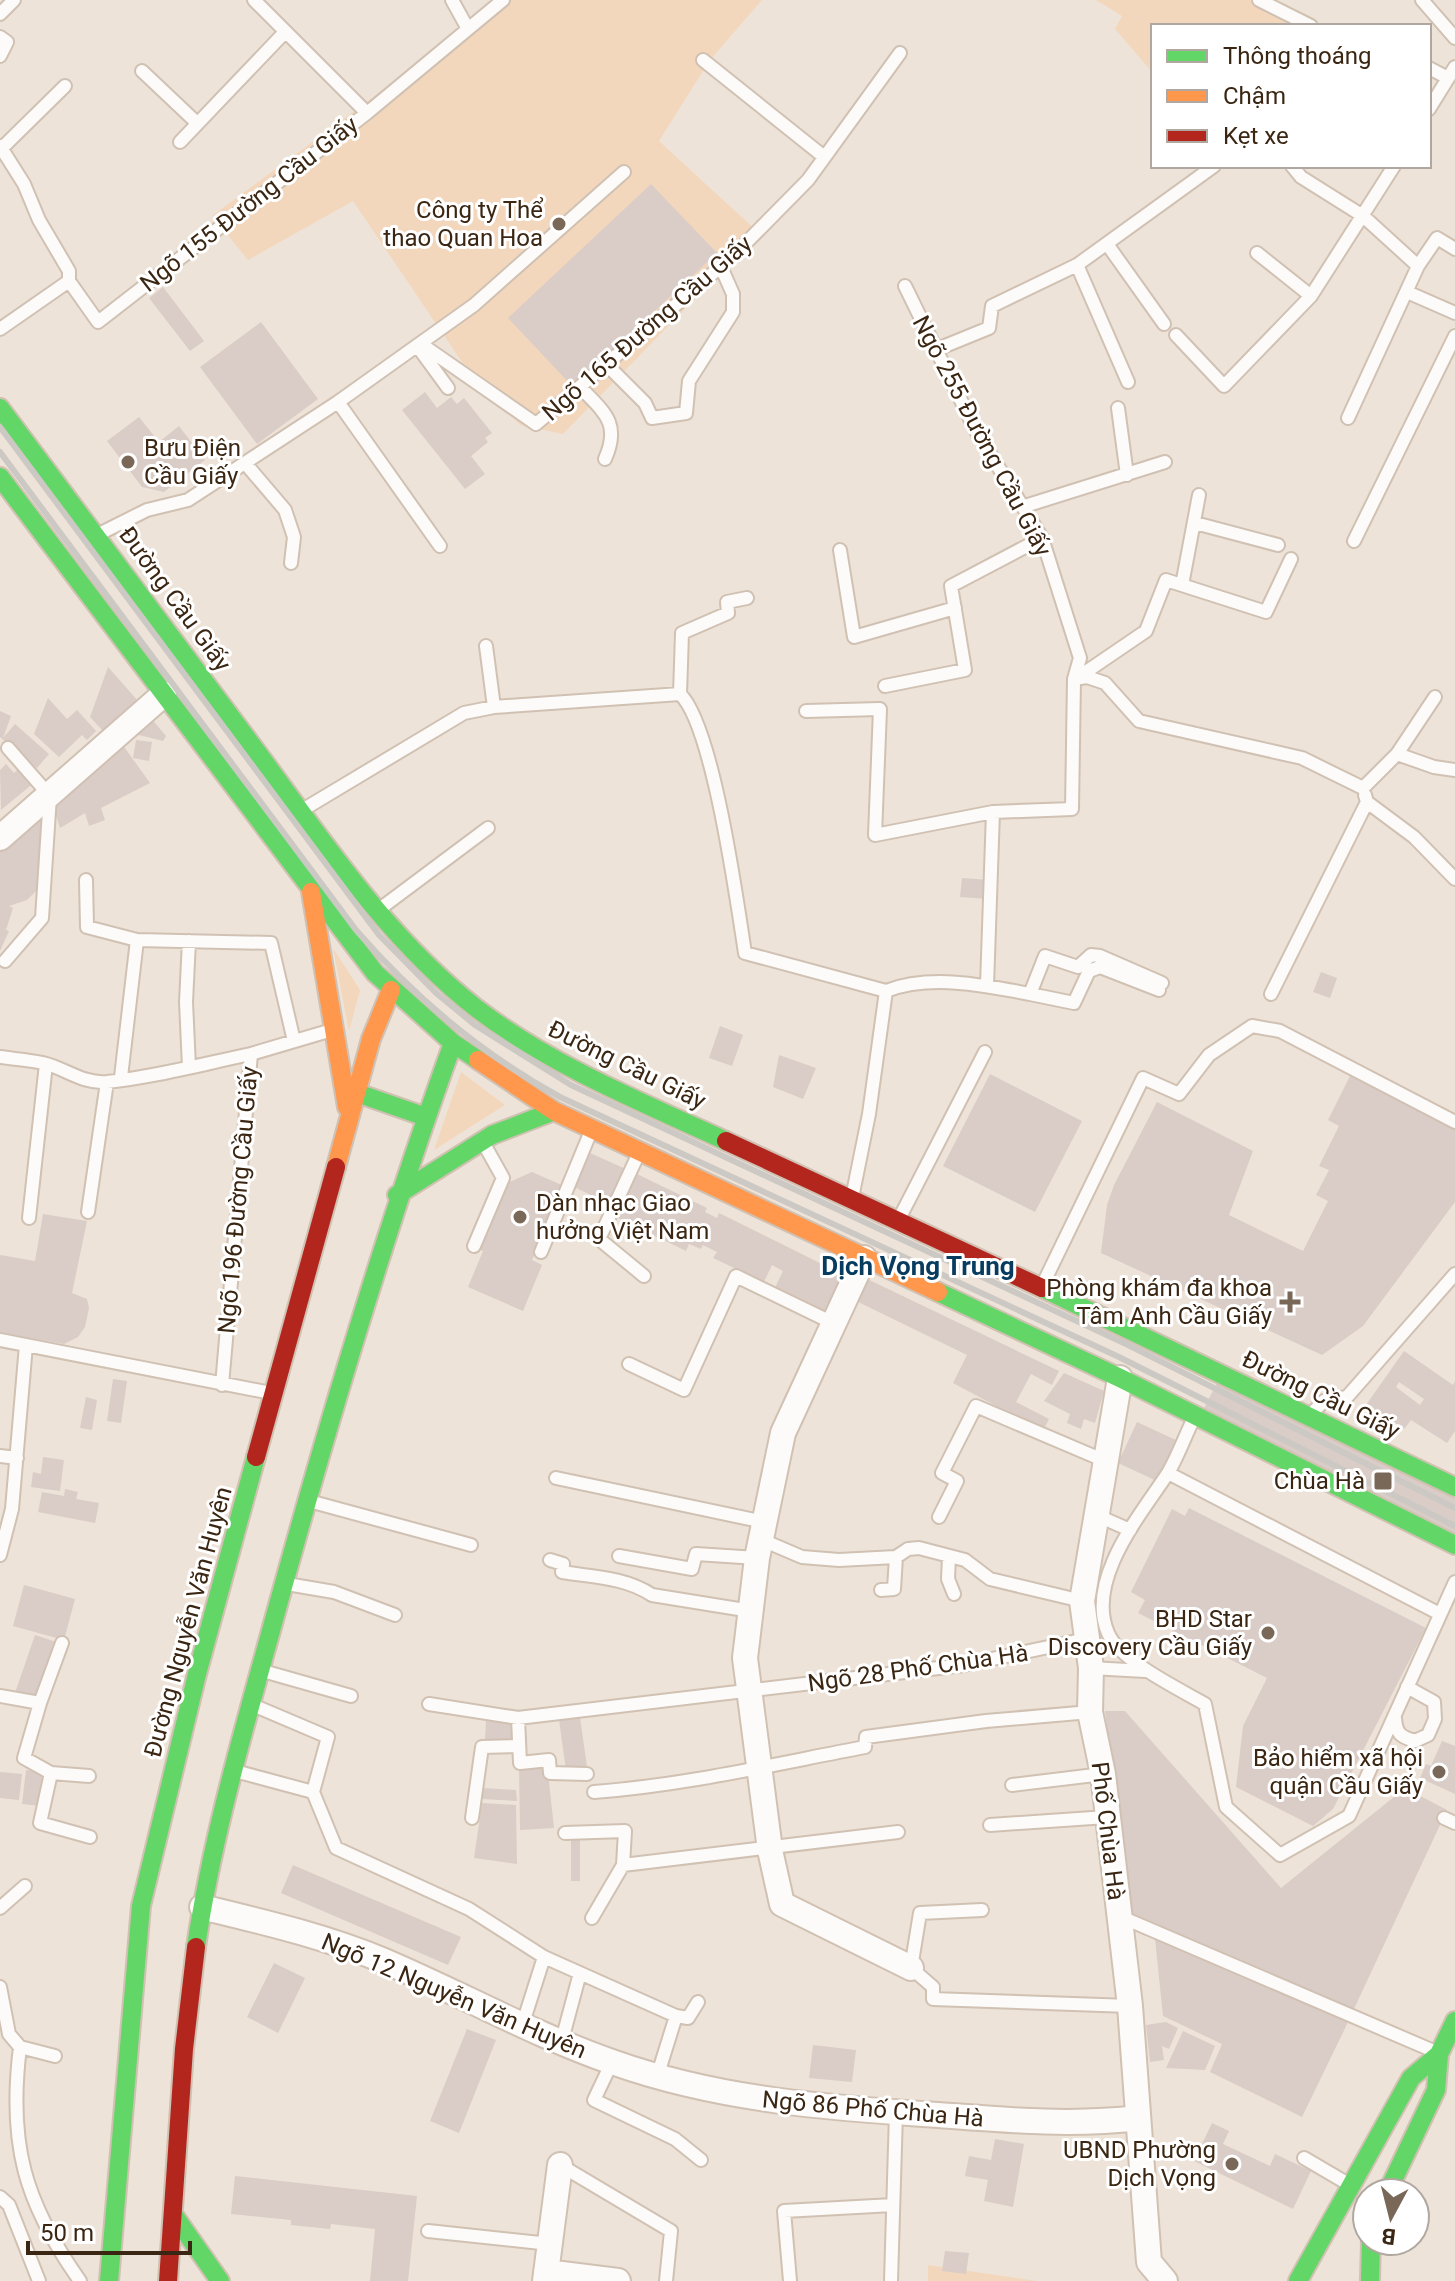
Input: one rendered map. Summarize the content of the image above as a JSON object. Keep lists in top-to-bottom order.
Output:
{
  "streets": {
    "main road": ["Đường Cầu Giấy", "Đường Nguyễn Văn Huyên"],
    "street": ["Phố Chùa Hà", "Ngõ 12 Nguyễn Văn Huyên", "Ngõ 86 Phố Chùa Hà"],
    "lane": [
      "Ngõ 155 Đường Cầu Giấy",
      "Ngõ 165 Đường Cầu Giấy",
      "Ngõ 255 Đường Cầu Giấy",
      "Ngõ 196 Đường Cầu Giấy",
      "Ngõ 28 Phố Chùa Hà"
    ]
  },
  "crossings": [
    ["Ngõ 28 Phố Chùa Hà", "Phố Chùa Hà"],
    ["Phố Chùa Hà", "Ngõ 86 Phố Chùa Hà"],
    ["Ngõ 12 Nguyễn Văn Huyên", "Ngõ 86 Phố Chùa Hà"]
  ],
  "districts": ["Dịch Vọng Trung"],
  "places": {
    "other": [
      "Công ty Thể thao Quan Hoa",
      "Bưu Điện Cầu Giấy",
      "Dàn nhạc Giao hưởng Việt Nam",
      "BHD Star Discovery Cầu Giấy",
      "Bảo hiểm xã hội quận Cầu Giấy",
      "UBND Phường Dịch Vọng"
    ],
    "health": ["Phòng khám đa khoa Tâm Anh Cầu Giấy"],
    "transit": ["Chùa Hà"]
  },
  "legend": ["Thông thoáng", "Chậm", "Kẹt xe"],
  "scale_bar": "50 m",
  "north": "bottom"
}
